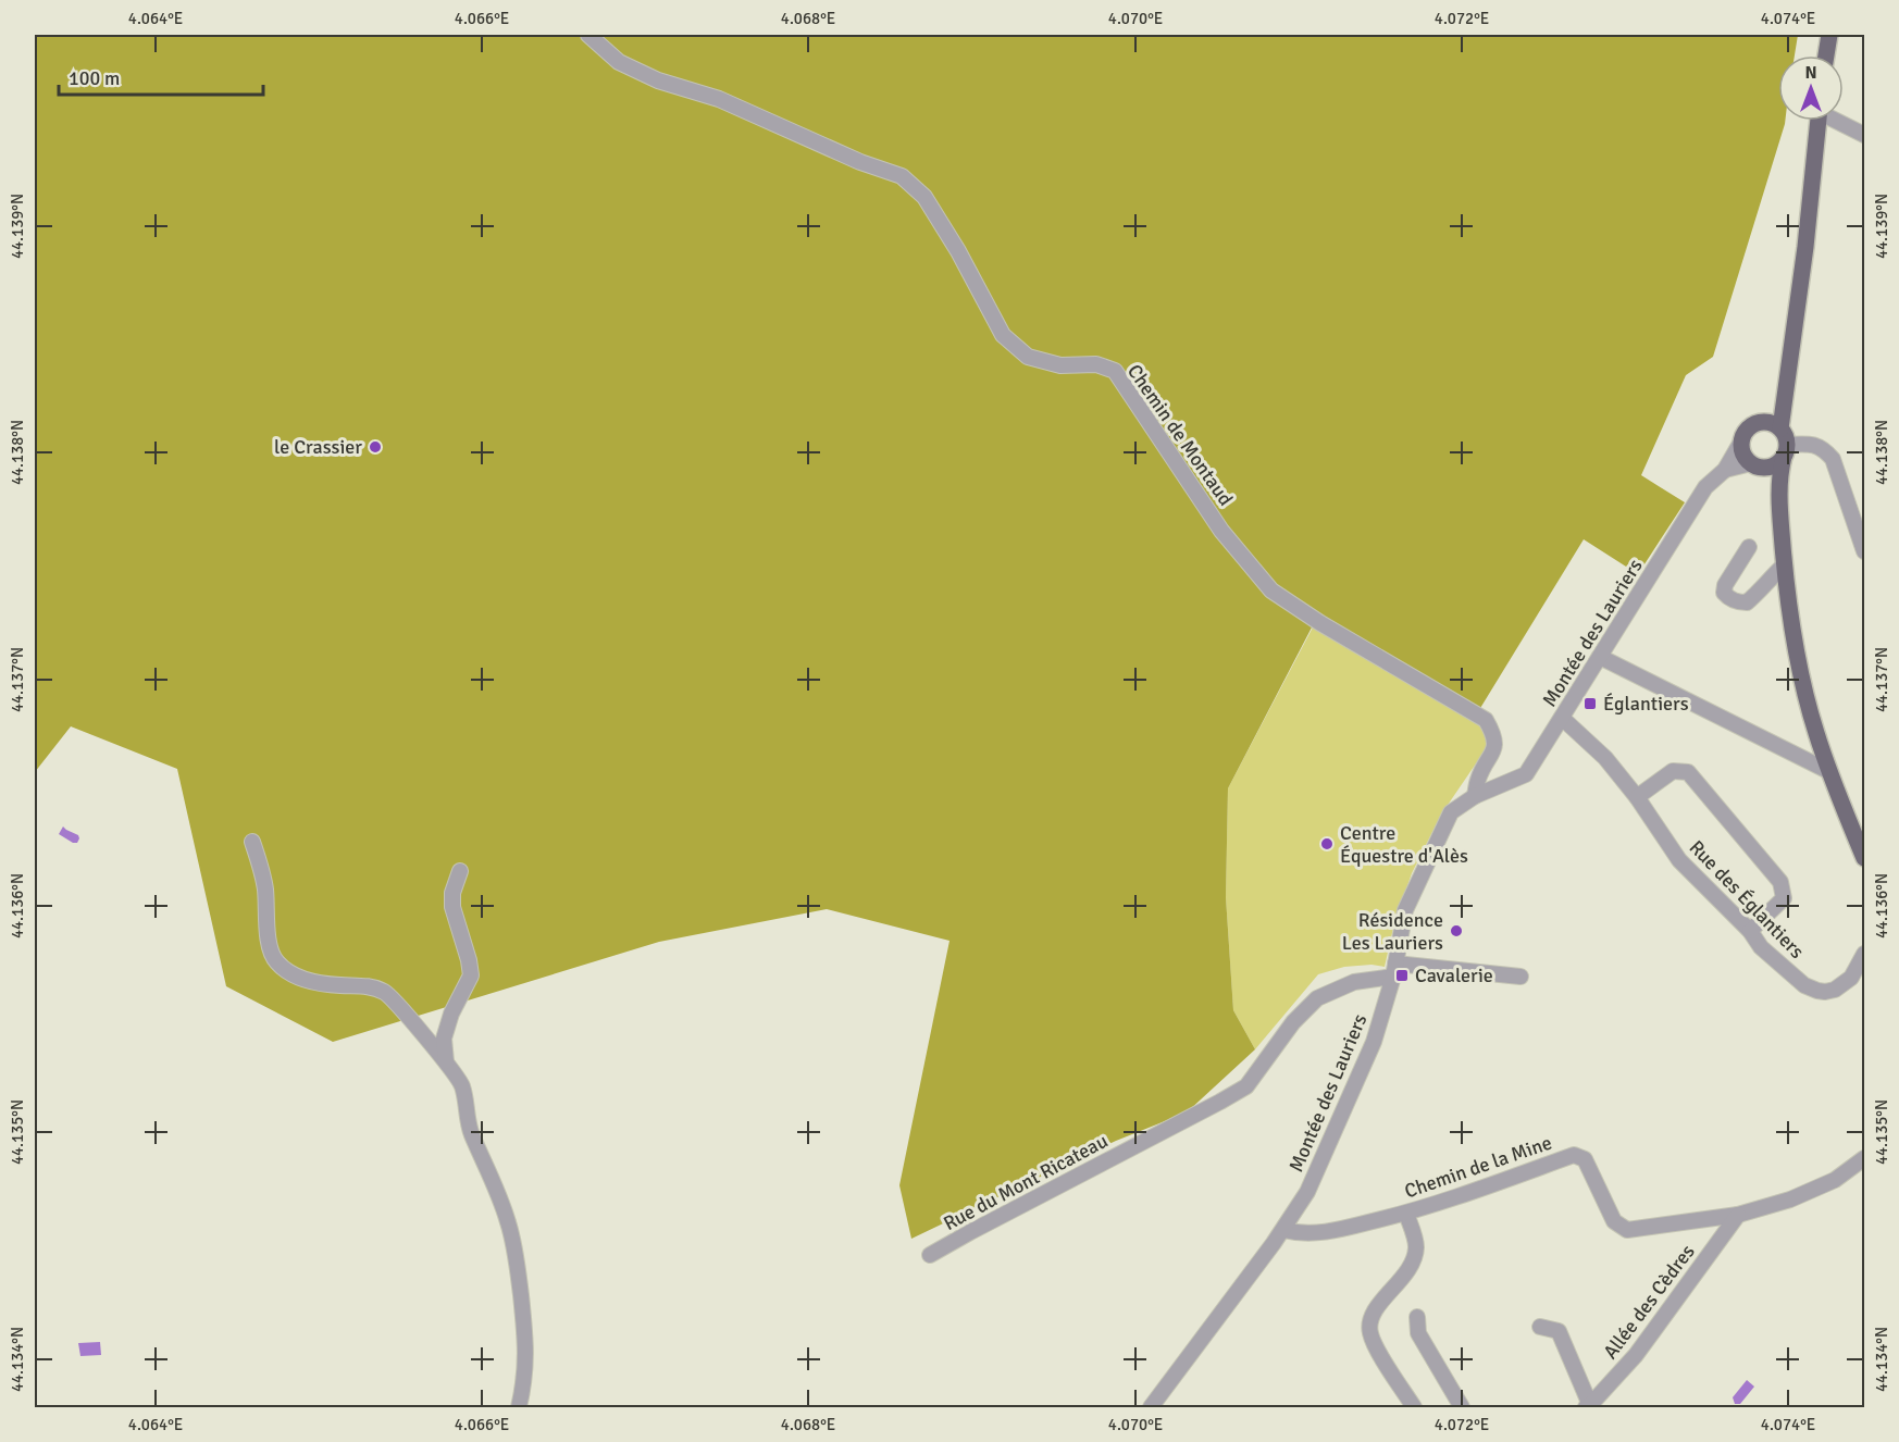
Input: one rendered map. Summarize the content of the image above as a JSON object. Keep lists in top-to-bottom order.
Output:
{
  "streets": {
    "street": [
      "Chemin de Montaud",
      "Montée des Lauriers",
      "Rue des Églantiers",
      "Chemin de la Mine",
      "Rue du Mont Ricateau",
      "Allée des Cèdres"
    ]
  },
  "crossings": [
    ["Chemin de Montaud", "Montée des Lauriers"],
    ["Montée des Lauriers", "Rue des Églantiers"],
    ["Montée des Lauriers", "Chemin de la Mine"],
    ["Montée des Lauriers", "Rue du Mont Ricateau"],
    ["Chemin de la Mine", "Allée des Cèdres"]
  ],
  "places": {
    "other": ["le Crassier", "Centre Équestre d'Alès", "Résidence Les Lauriers"],
    "transit": ["Églantiers", "Cavalerie"]
  },
  "scale_bar": "100 m",
  "north": "top",
  "coordinates": [
    "4.064°E",
    "4.066°E",
    "4.068°E",
    "4.070°E",
    "4.072°E",
    "4.074°E",
    "44.139°N",
    "44.138°N",
    "44.137°N",
    "44.136°N",
    "44.135°N",
    "44.134°N"
  ]
}
